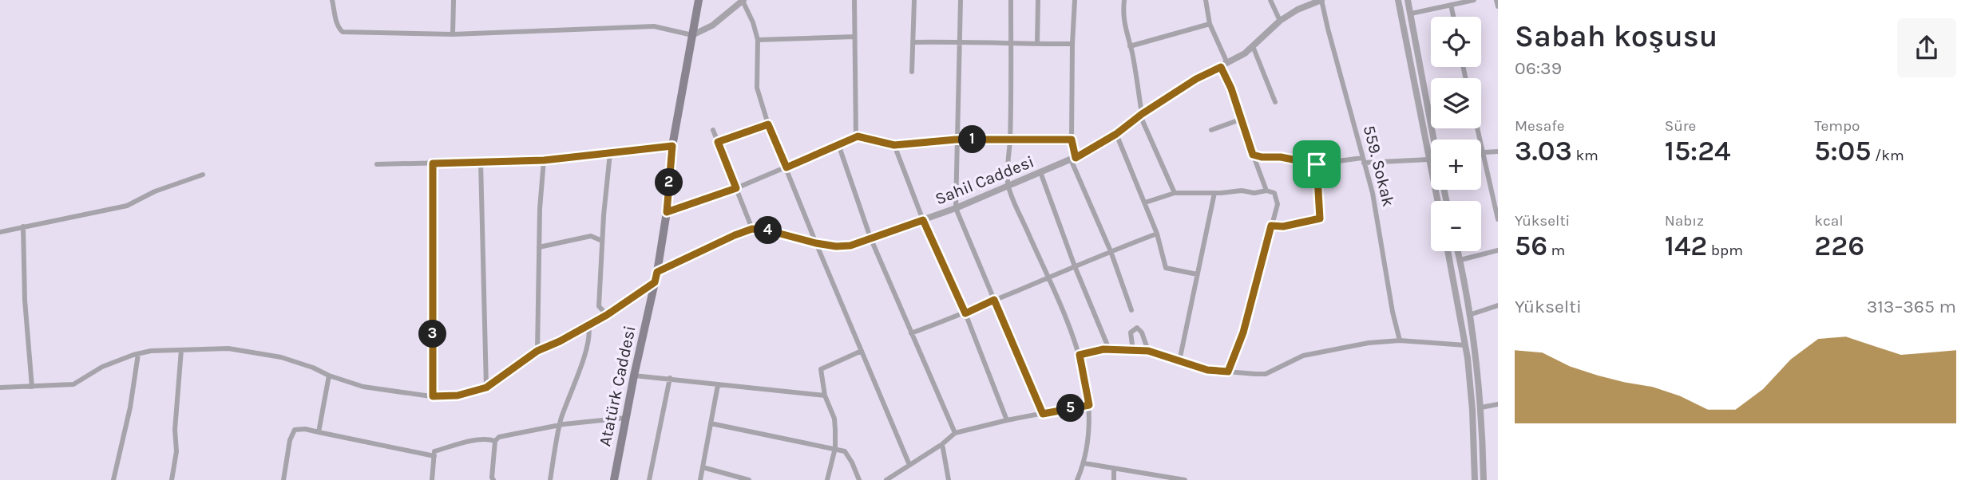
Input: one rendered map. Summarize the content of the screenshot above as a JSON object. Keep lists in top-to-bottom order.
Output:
{
  "streets": {
    "main road": ["Atatürk Caddesi"],
    "street": ["559. Sokak", "Sahil Caddesi"]
  },
  "crossings": [
    ["559. Sokak", "Sahil Caddesi"]
  ],
  "page": {
    "heading": ["Sabah koşusu", "06:39"],
    "map_buttons": ["+", "−"],
    "stats": [
      ["Mesafe", "3.03 km"],
      ["Süre", "15:24"],
      ["Tempo", "5:05 /km"],
      ["Yükselti", "56 m"],
      ["Nabız", "142 bpm"],
      ["kcal", "226"]
    ],
    "pins": [
      "1",
      "2",
      "4",
      "3",
      "5"
    ],
    "chart": ["Yükselti", "313–365 m"]
  }
}
